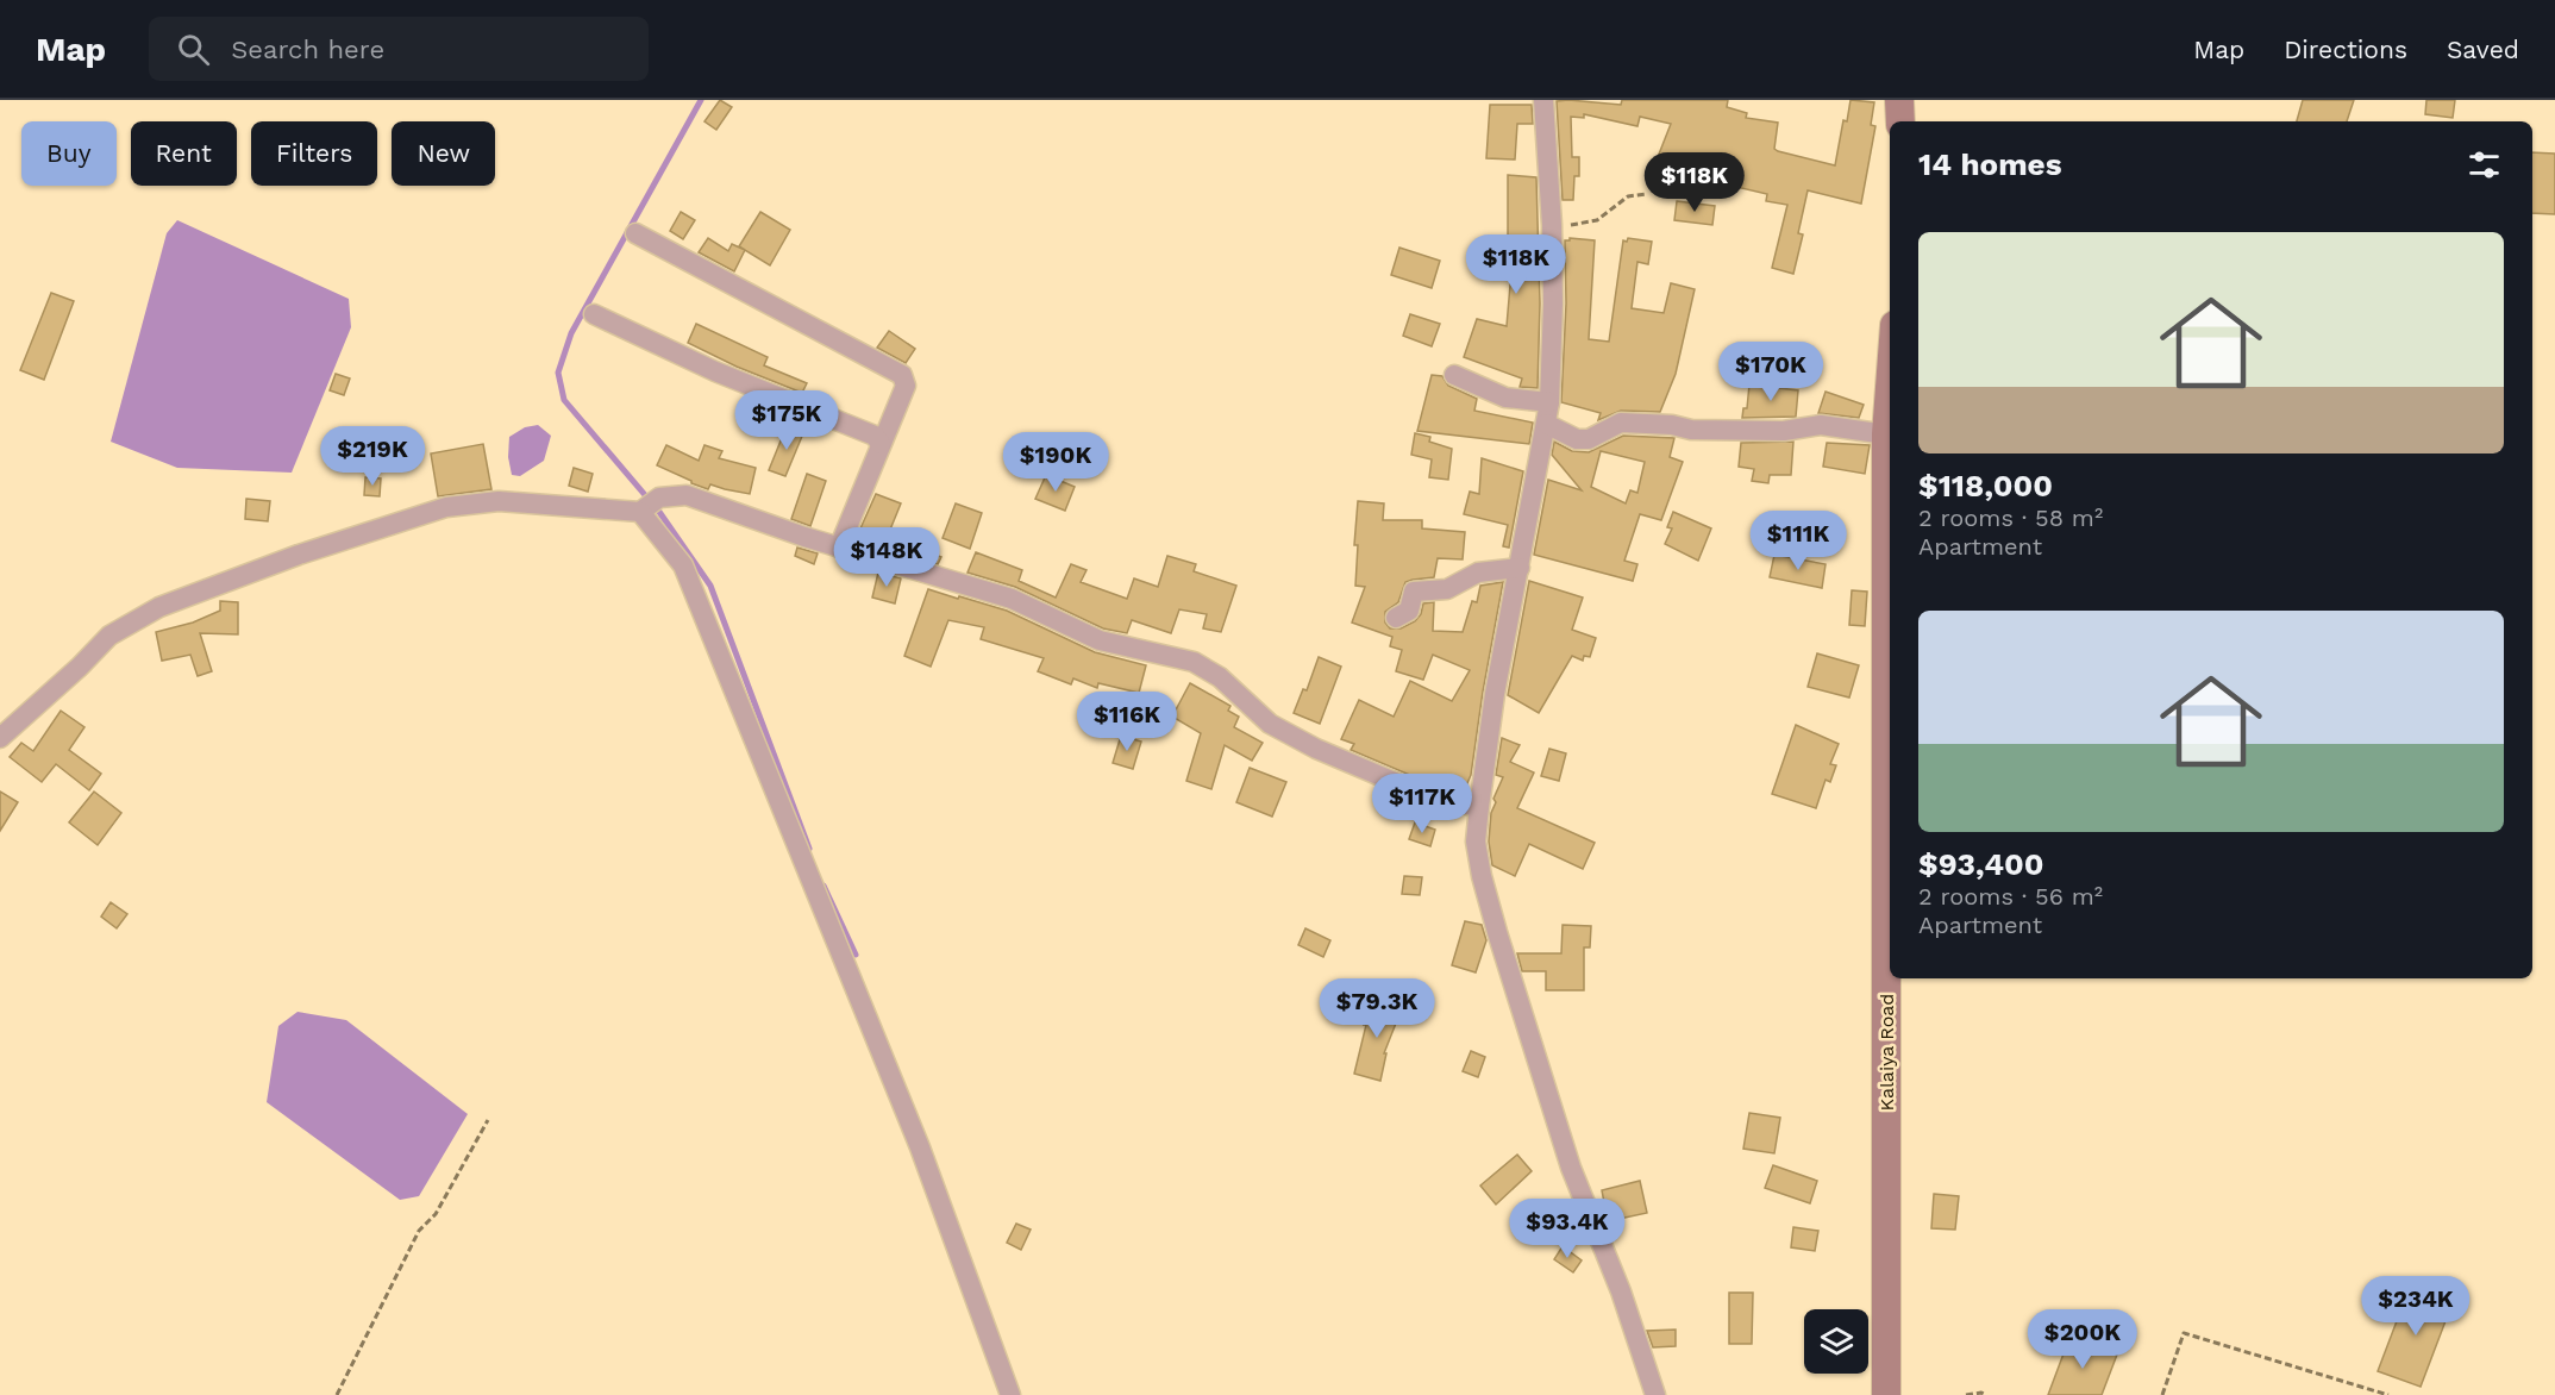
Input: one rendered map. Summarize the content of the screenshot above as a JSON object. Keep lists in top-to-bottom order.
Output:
{
  "streets": {
    "main road": ["Kalaiya Road"]
  },
  "page": {
    "header": "Map",
    "search": "Search here",
    "nav": ["Map", "Directions", "Saved"],
    "chip": [
      "Buy",
      "Rent",
      "Filters",
      "New"
    ],
    "heading": "14 homes",
    "price": [
      "$118K",
      "$118K",
      "$170K",
      "$175K",
      "$219K",
      "$190K",
      "$111K",
      "$148K",
      "$116K",
      "$117K",
      "$79.3K",
      "$93.4K",
      "$234K",
      "$200K"
    ],
    "list": [
      {
        "name": "$118,000",
        "note": "2 rooms · 58 m² · Apartment"
      },
      {
        "name": "$93,400",
        "note": "2 rooms · 56 m² · Apartment"
      }
    ]
  }
}
